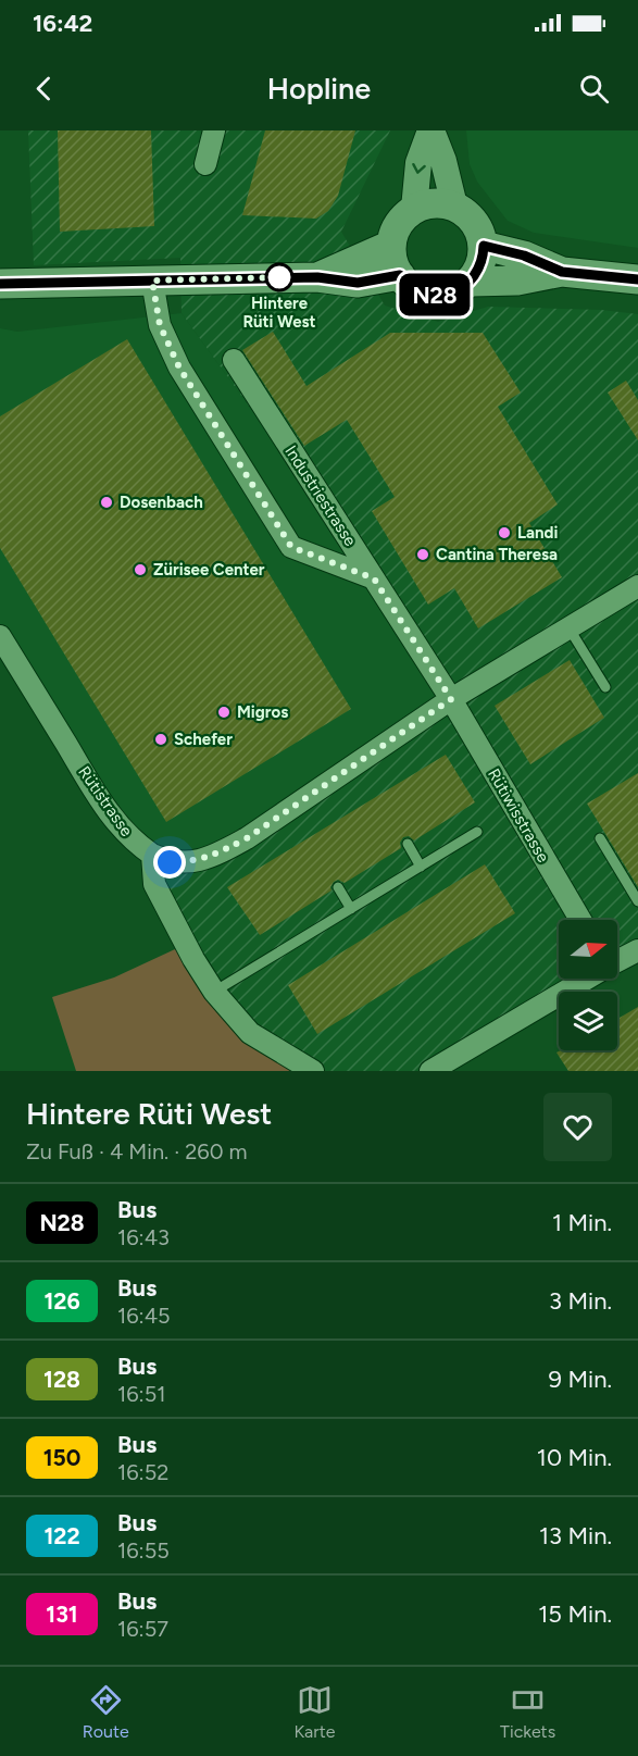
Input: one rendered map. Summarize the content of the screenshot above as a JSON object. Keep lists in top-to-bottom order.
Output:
{
  "streets": {
    "street": ["Industriestrasse", "Rütistrasse", "Rütiwisstrasse"]
  },
  "crossings": [
    ["Industriestrasse", "Rütiwisstrasse"]
  ],
  "places": [
    "Hintere Rüti West",
    "Dosenbach",
    "Landi",
    "Cantina Theresa",
    "Zürisee Center",
    "Migros",
    "Schefer"
  ],
  "lines": ["bus line N28"],
  "north": "right",
  "page": {
    "status": "16:42",
    "header": "Hopline",
    "on_map": "N28",
    "heading": ["Hintere Rüti West", "Zu Fuß · 4 Min. · 260 m"],
    "list": [
      {
        "mark": "N28",
        "name": "Bus",
        "note": "16:43",
        "value": "1 Min."
      },
      {
        "mark": "126",
        "name": "Bus",
        "note": "16:45",
        "value": "3 Min."
      },
      {
        "mark": "128",
        "name": "Bus",
        "note": "16:51",
        "value": "9 Min."
      },
      {
        "mark": "150",
        "name": "Bus",
        "note": "16:52",
        "value": "10 Min."
      },
      {
        "mark": "122",
        "name": "Bus",
        "note": "16:55",
        "value": "13 Min."
      },
      {
        "mark": "131",
        "name": "Bus",
        "note": "16:57",
        "value": "15 Min."
      }
    ],
    "tabs": ["Route", "Karte", "Tickets"]
  }
}
